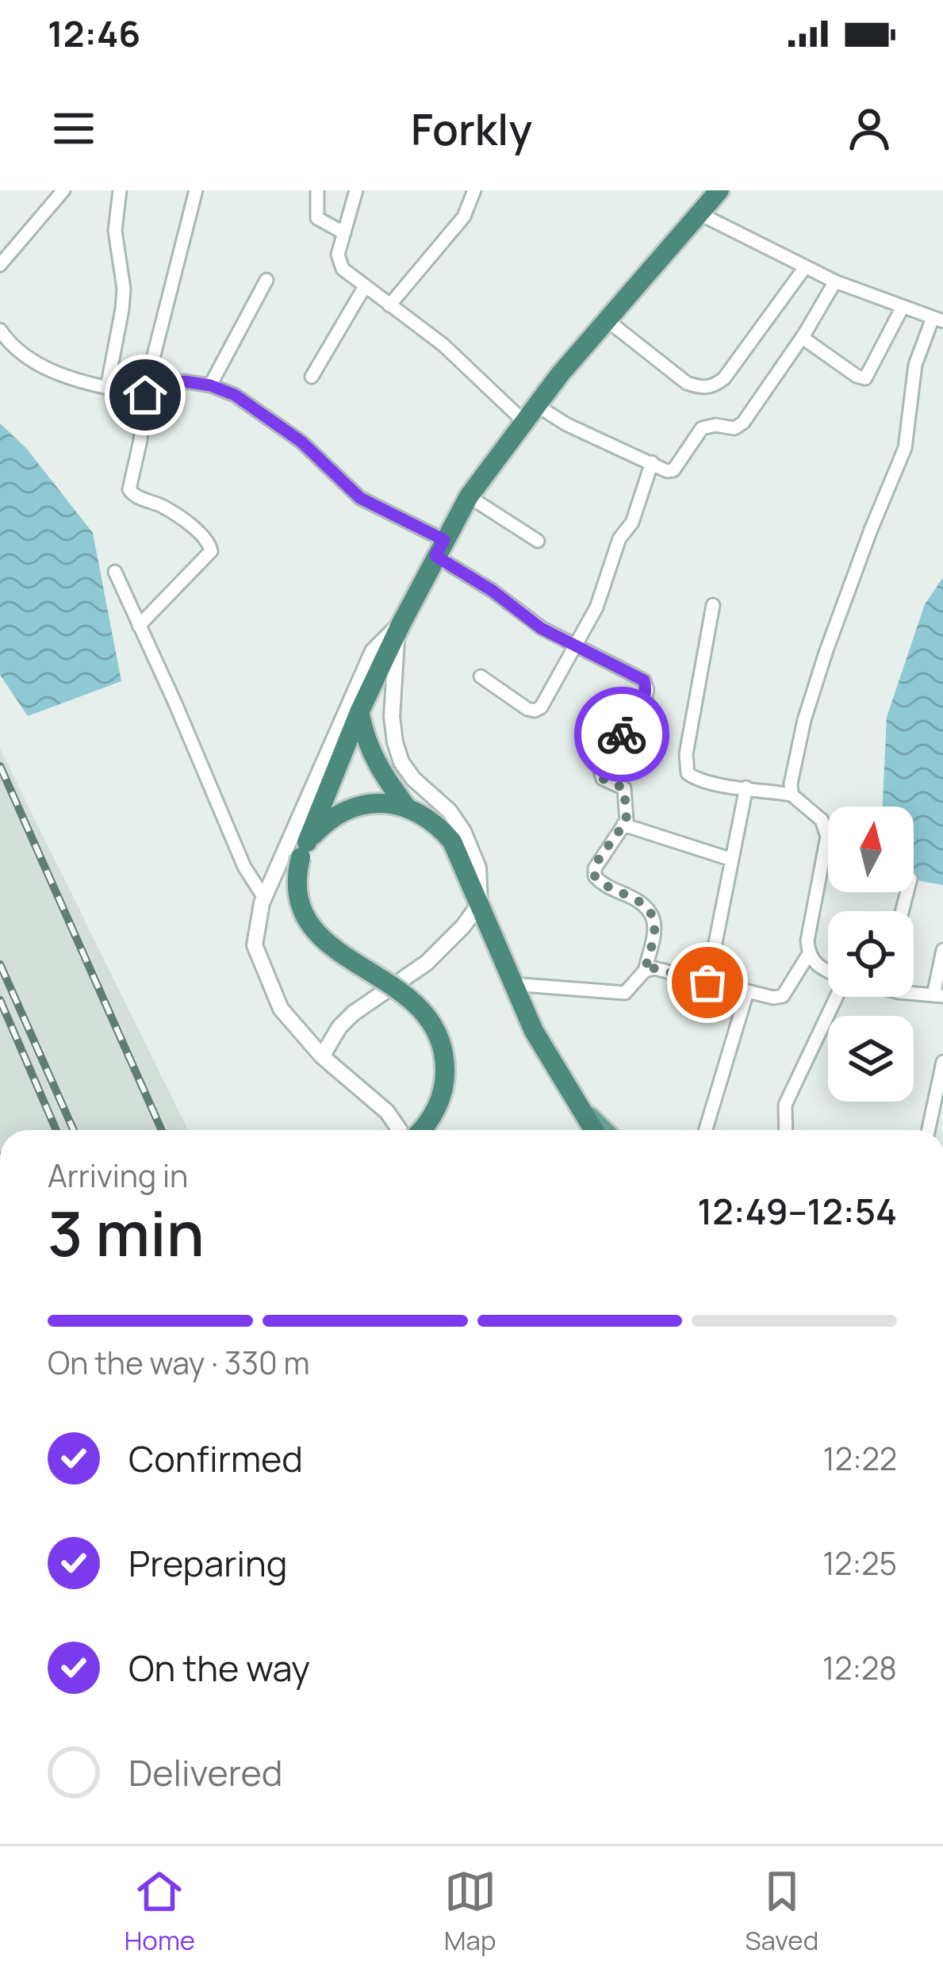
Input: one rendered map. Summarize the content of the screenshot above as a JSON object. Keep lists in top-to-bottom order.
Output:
{
  "north": "top",
  "page": {
    "status": "12:46",
    "header": "Forkly",
    "heading": ["3 min", "Arriving in", "12:49–12:54"],
    "bar": "On the way · 330 m",
    "list": [
      ["Confirmed", "12:22"],
      ["Preparing", "12:25"],
      ["On the way", "12:28"],
      "Delivered"
    ],
    "tabs": ["Home", "Map", "Saved"]
  }
}
